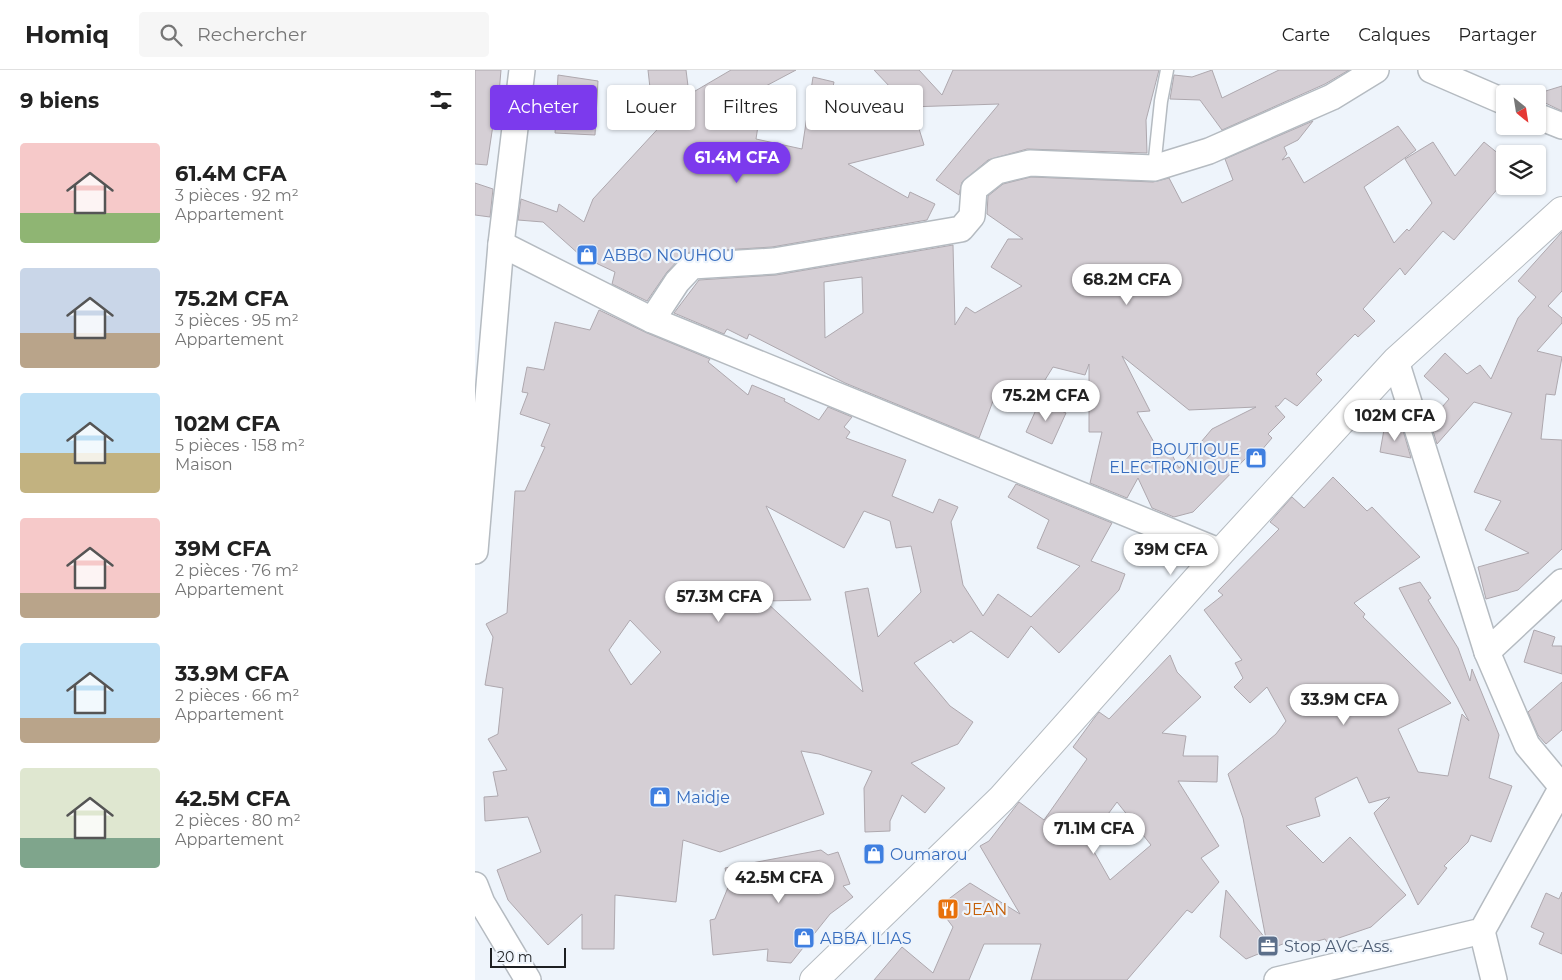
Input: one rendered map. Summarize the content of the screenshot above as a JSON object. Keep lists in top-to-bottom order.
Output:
{
  "places": {
    "shop": [
      "ABBO NOUHOU",
      "BOUTIQUE ELECTRONIQUE",
      "Maidje",
      "Oumarou",
      "ABBA ILIAS"
    ],
    "restaurant": ["JEAN"],
    "office": ["Stop AVC Ass."]
  },
  "scale_bar": "20 m",
  "north": "bottom right",
  "page": {
    "header": "Homiq",
    "search": "Rechercher",
    "nav": ["Carte", "Calques", "Partager"],
    "heading": "9 biens",
    "chip": [
      "Acheter",
      "Louer",
      "Filtres",
      "Nouveau"
    ],
    "list": [
      {
        "name": "61.4M CFA",
        "note": "3 pièces · 92 m² · Appartement"
      },
      {
        "name": "75.2M CFA",
        "note": "3 pièces · 95 m² · Appartement"
      },
      {
        "name": "102M CFA",
        "note": "5 pièces · 158 m² · Maison"
      },
      {
        "name": "39M CFA",
        "note": "2 pièces · 76 m² · Appartement"
      },
      {
        "name": "33.9M CFA",
        "note": "2 pièces · 66 m² · Appartement"
      },
      {
        "name": "42.5M CFA",
        "note": "2 pièces · 80 m² · Appartement"
      }
    ],
    "price": [
      "61.4M CFA",
      "68.2M CFA",
      "75.2M CFA",
      "102M CFA",
      "39M CFA",
      "57.3M CFA",
      "33.9M CFA",
      "71.1M CFA",
      "42.5M CFA"
    ],
    "scale": "20 m"
  }
}
